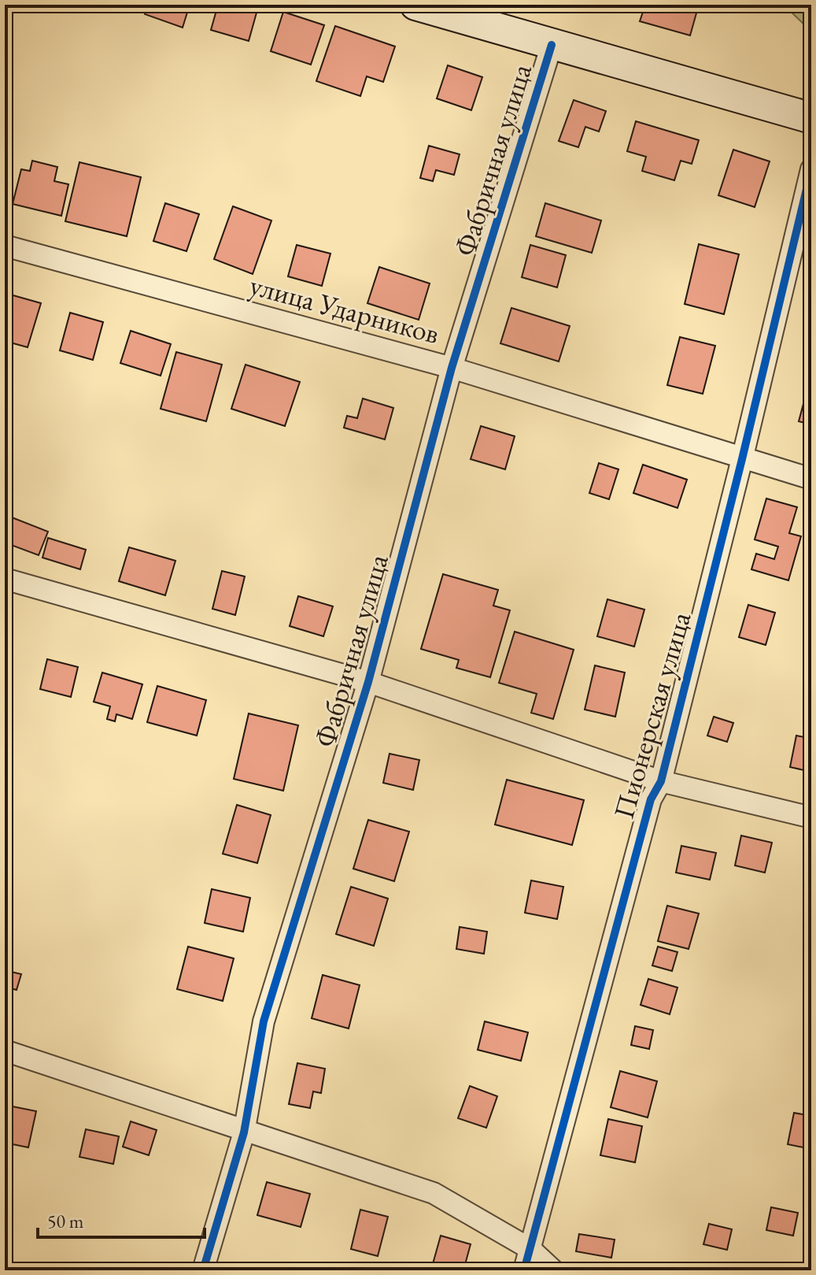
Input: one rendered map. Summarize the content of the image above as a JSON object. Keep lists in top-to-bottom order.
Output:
{
  "streets": {
    "street": ["Фабричная улица", "улица Ударников", "Пионерская улица"]
  },
  "crossings": [
    ["Фабричная улица", "улица Ударников"],
    ["улица Ударников", "Пионерская улица"]
  ],
  "scale_bar": "50 m"
}
